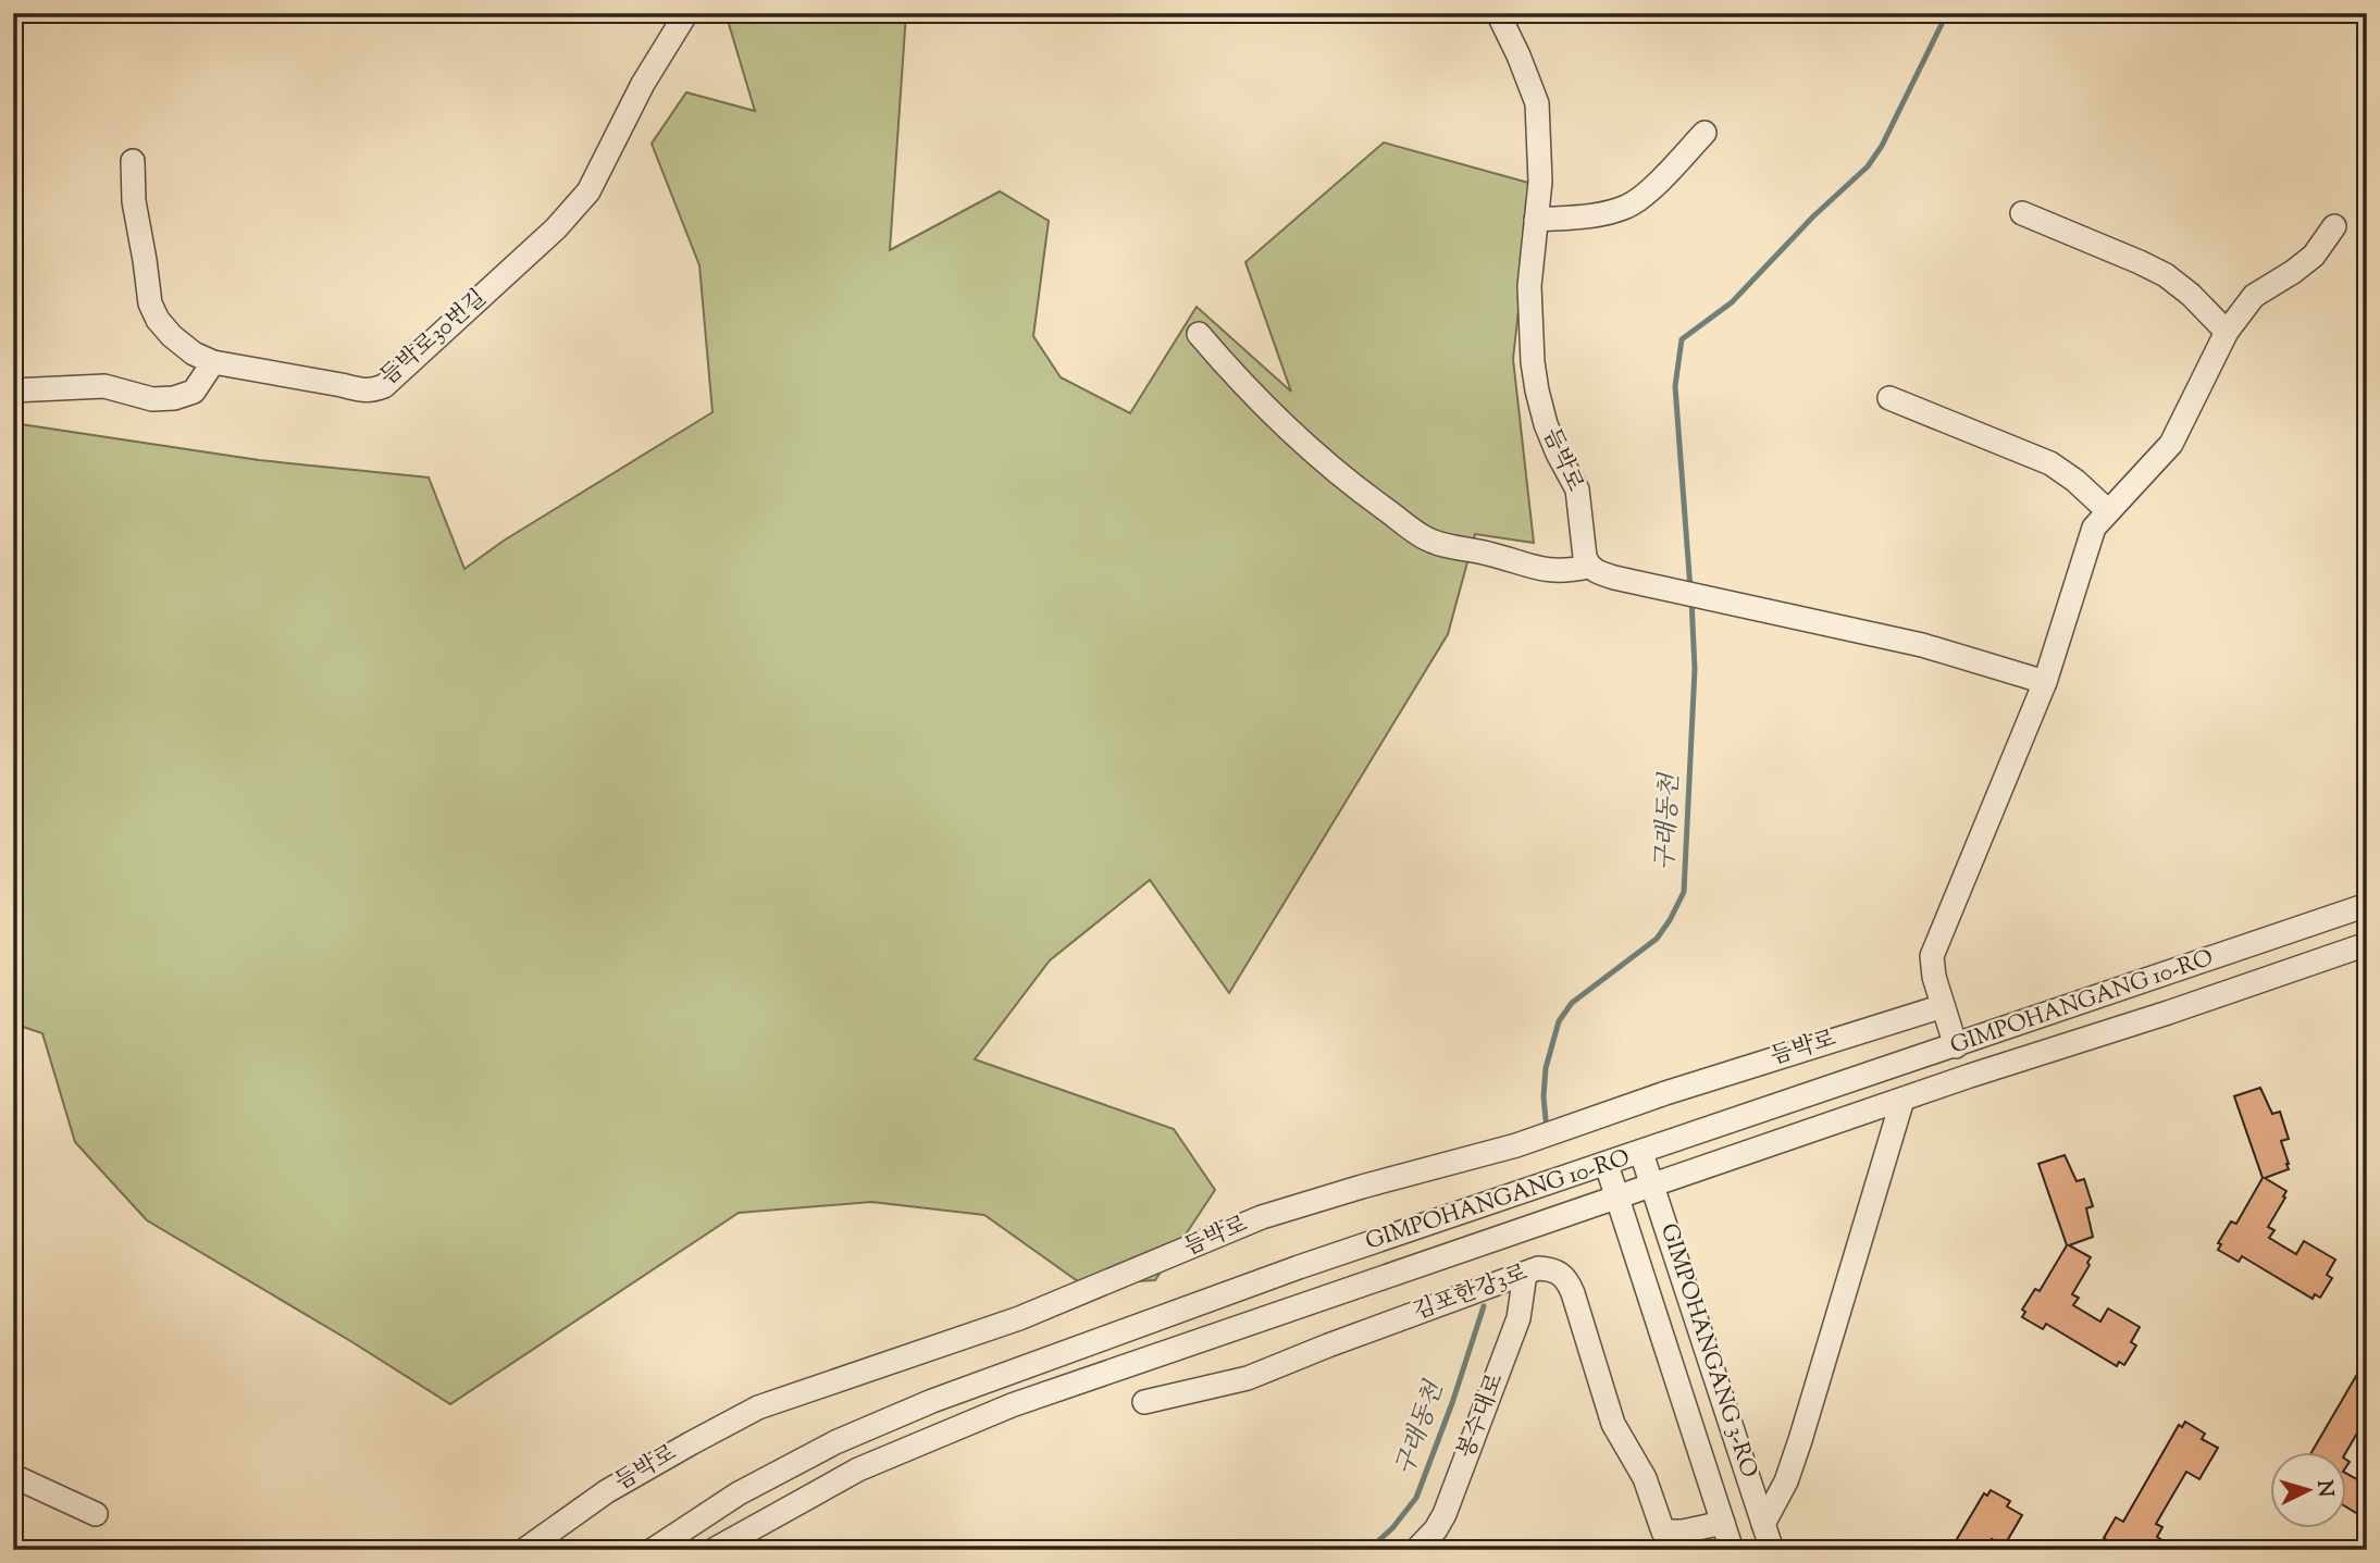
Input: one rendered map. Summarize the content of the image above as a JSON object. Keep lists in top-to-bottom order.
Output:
{
  "streets": {
    "street": [
      "듬박로30번길",
      "듬박로",
      "GIMPOHANGANG 10-RO",
      "김포한강3로",
      "GIMPOHANGANG 3-RO",
      "봉수대로"
    ]
  },
  "crossings": [
    ["GIMPOHANGANG 10-RO", "GIMPOHANGANG 3-RO"],
    ["김포한강3로", "GIMPOHANGANG 3-RO"],
    ["김포한강3로", "봉수대로"]
  ],
  "water": ["구래동천"],
  "north": "right"
}
